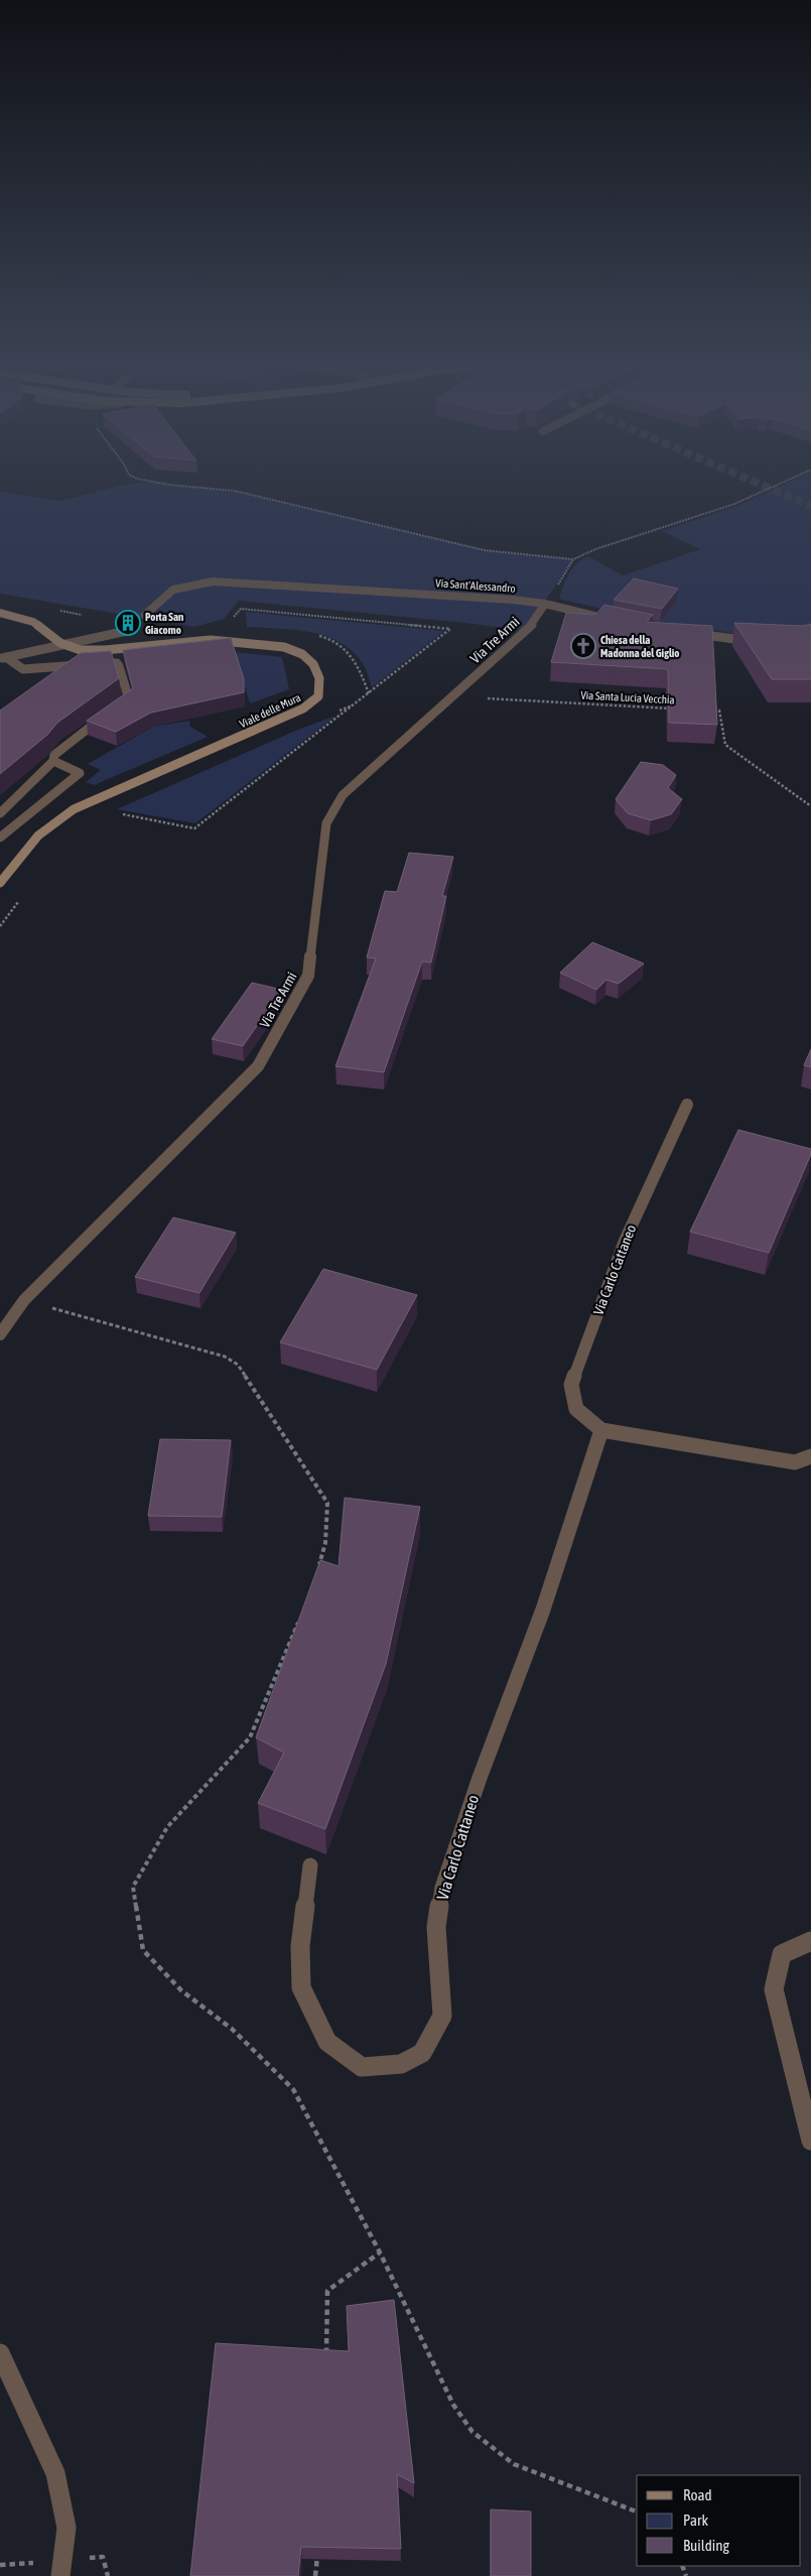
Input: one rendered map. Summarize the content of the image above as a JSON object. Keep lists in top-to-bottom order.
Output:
{
  "streets": {
    "street": [
      "Via Sant'Alessandro",
      "Via Tre Armi",
      "Viale delle Mura",
      "Via Carlo Cattaneo"
    ],
    "path": ["Via Santa Lucia Vecchia"]
  },
  "crossings": [
    ["Via Sant'Alessandro", "Via Tre Armi"],
    ["Via Tre Armi", "Via Santa Lucia Vecchia"]
  ],
  "places": {
    "building": ["Porta San Giacomo"],
    "church": ["Chiesa della Madonna del Giglio"]
  },
  "legend": ["Road", "Park", "Building"]
}
